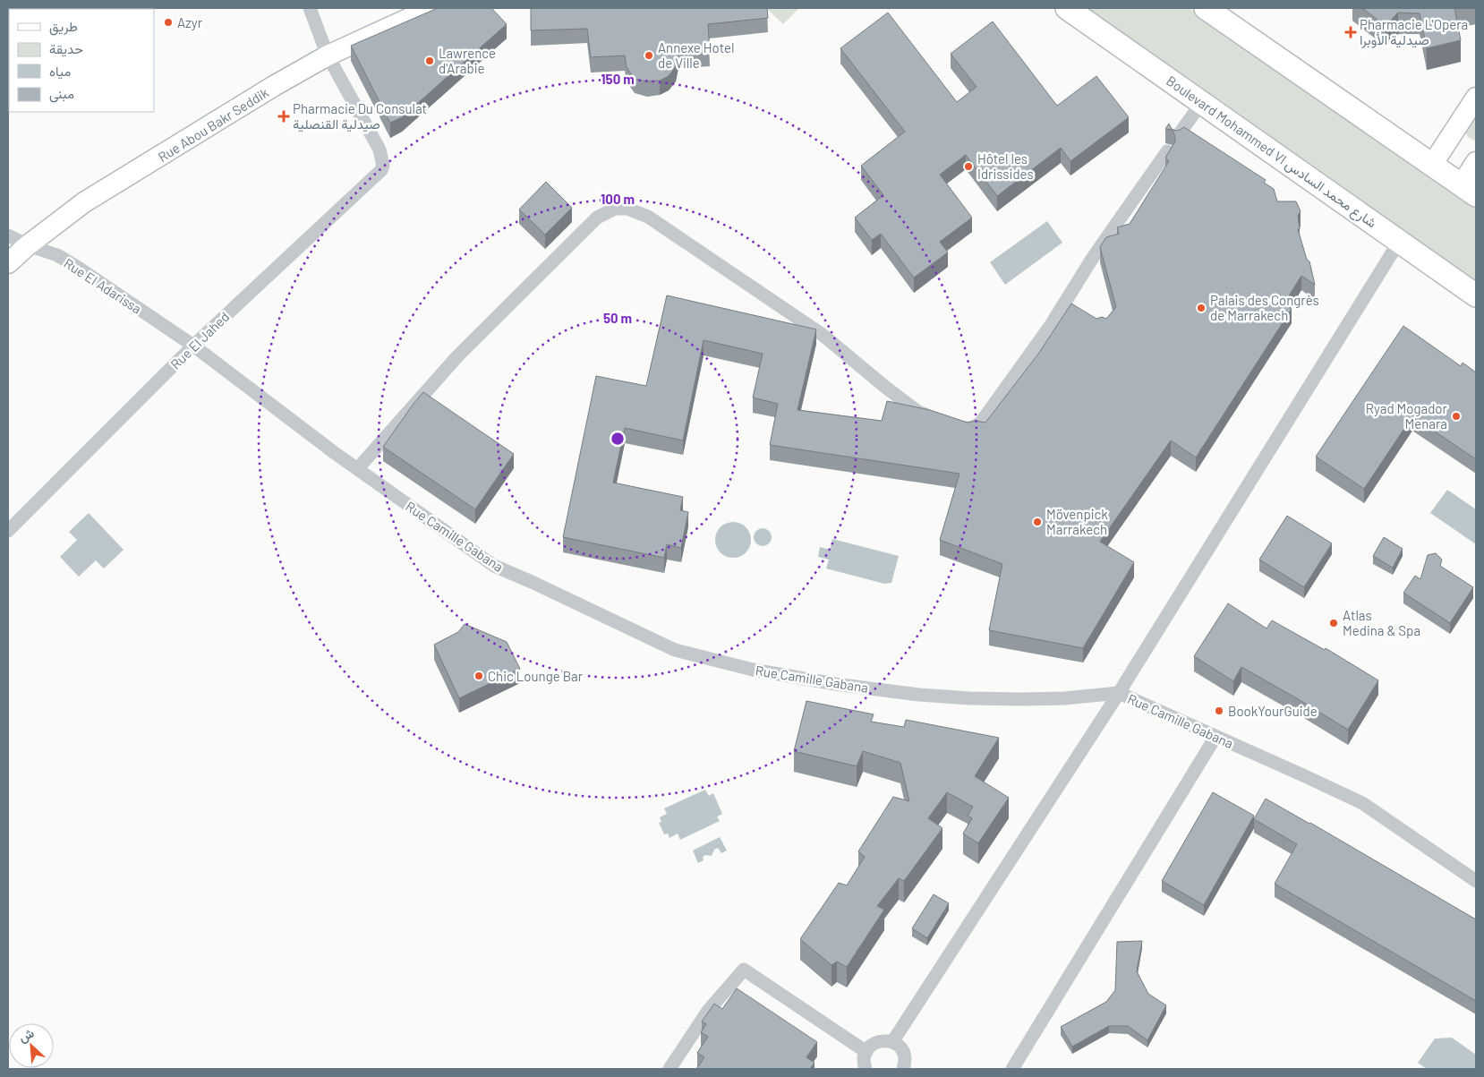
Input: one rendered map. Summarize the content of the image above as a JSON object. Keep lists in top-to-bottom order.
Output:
{
  "streets": {
    "main road": ["Boulevard Mohammed VI شارع محمد السادس"],
    "street": [
      "Rue Abou Bakr Seddik",
      "Rue El Adarissa",
      "Rue El Jahed",
      "Rue Camille Gabana"
    ]
  },
  "crossings": [
    ["Rue Abou Bakr Seddik", "Rue El Adarissa"],
    ["Rue Abou Bakr Seddik", "Rue El Jahed"],
    ["Rue El Adarissa", "Rue El Jahed"],
    ["Rue El Adarissa", "Rue Camille Gabana"],
    ["Rue El Jahed", "Rue Camille Gabana"]
  ],
  "places": {
    "other": [
      "Azyr",
      "Annexe Hotel de Ville",
      "Lawrence d'Arabie",
      "Hôtel les Idrissides",
      "Palais des Congrès de Marrakech",
      "Ryad Mogador Menara",
      "Mövenpick Marrakech",
      "Atlas Medina & Spa",
      "Chic Lounge Bar",
      "BookYourGuide"
    ],
    "health": ["Pharmacie L'Opera صيدلية الأوبرا", "Pharmacie Du Consulat صيدلية القنصلية"]
  },
  "legend": [
    "طريق",
    "حديقة",
    "مياه",
    "مبنى"
  ],
  "north": "top left",
  "rings": ["150 m", "100 m", "50 m"]
}
